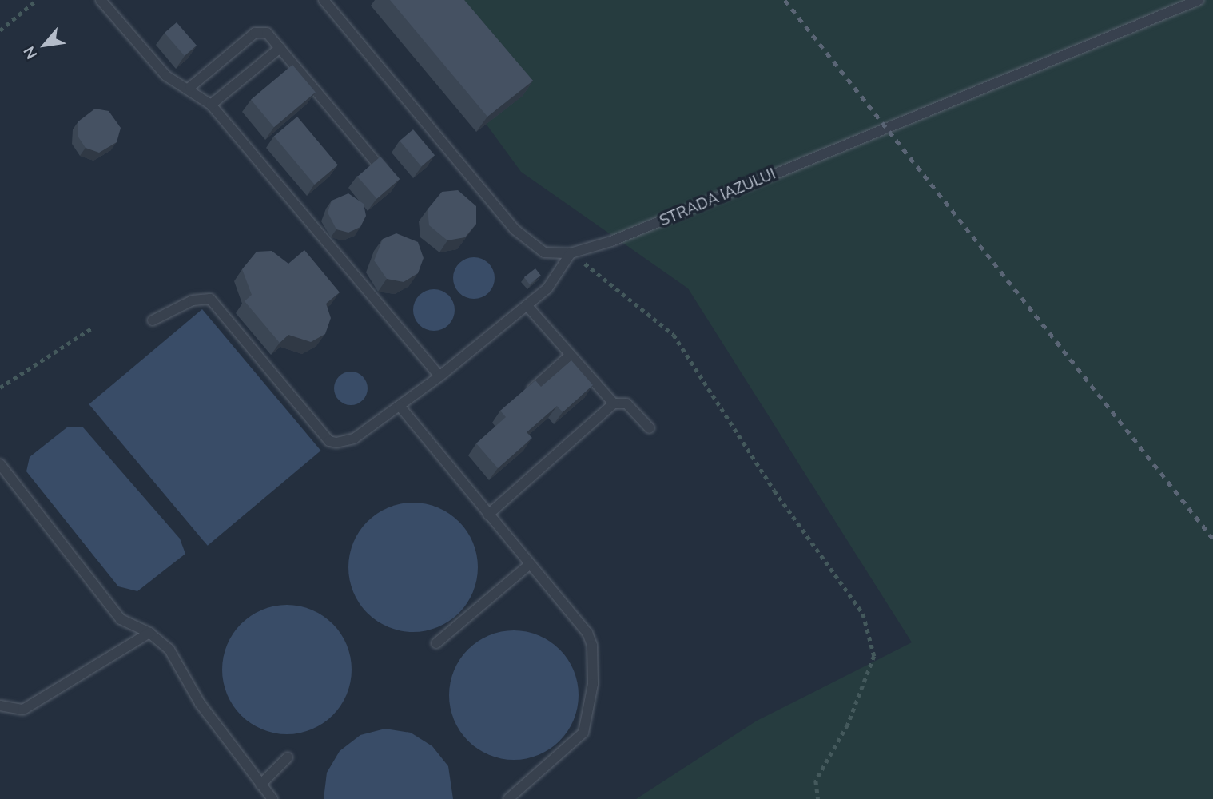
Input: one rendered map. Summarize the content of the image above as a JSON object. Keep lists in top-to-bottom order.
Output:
{
  "streets": {
    "lane": ["STRADA IAZULUI"]
  },
  "north": "bottom left"
}
